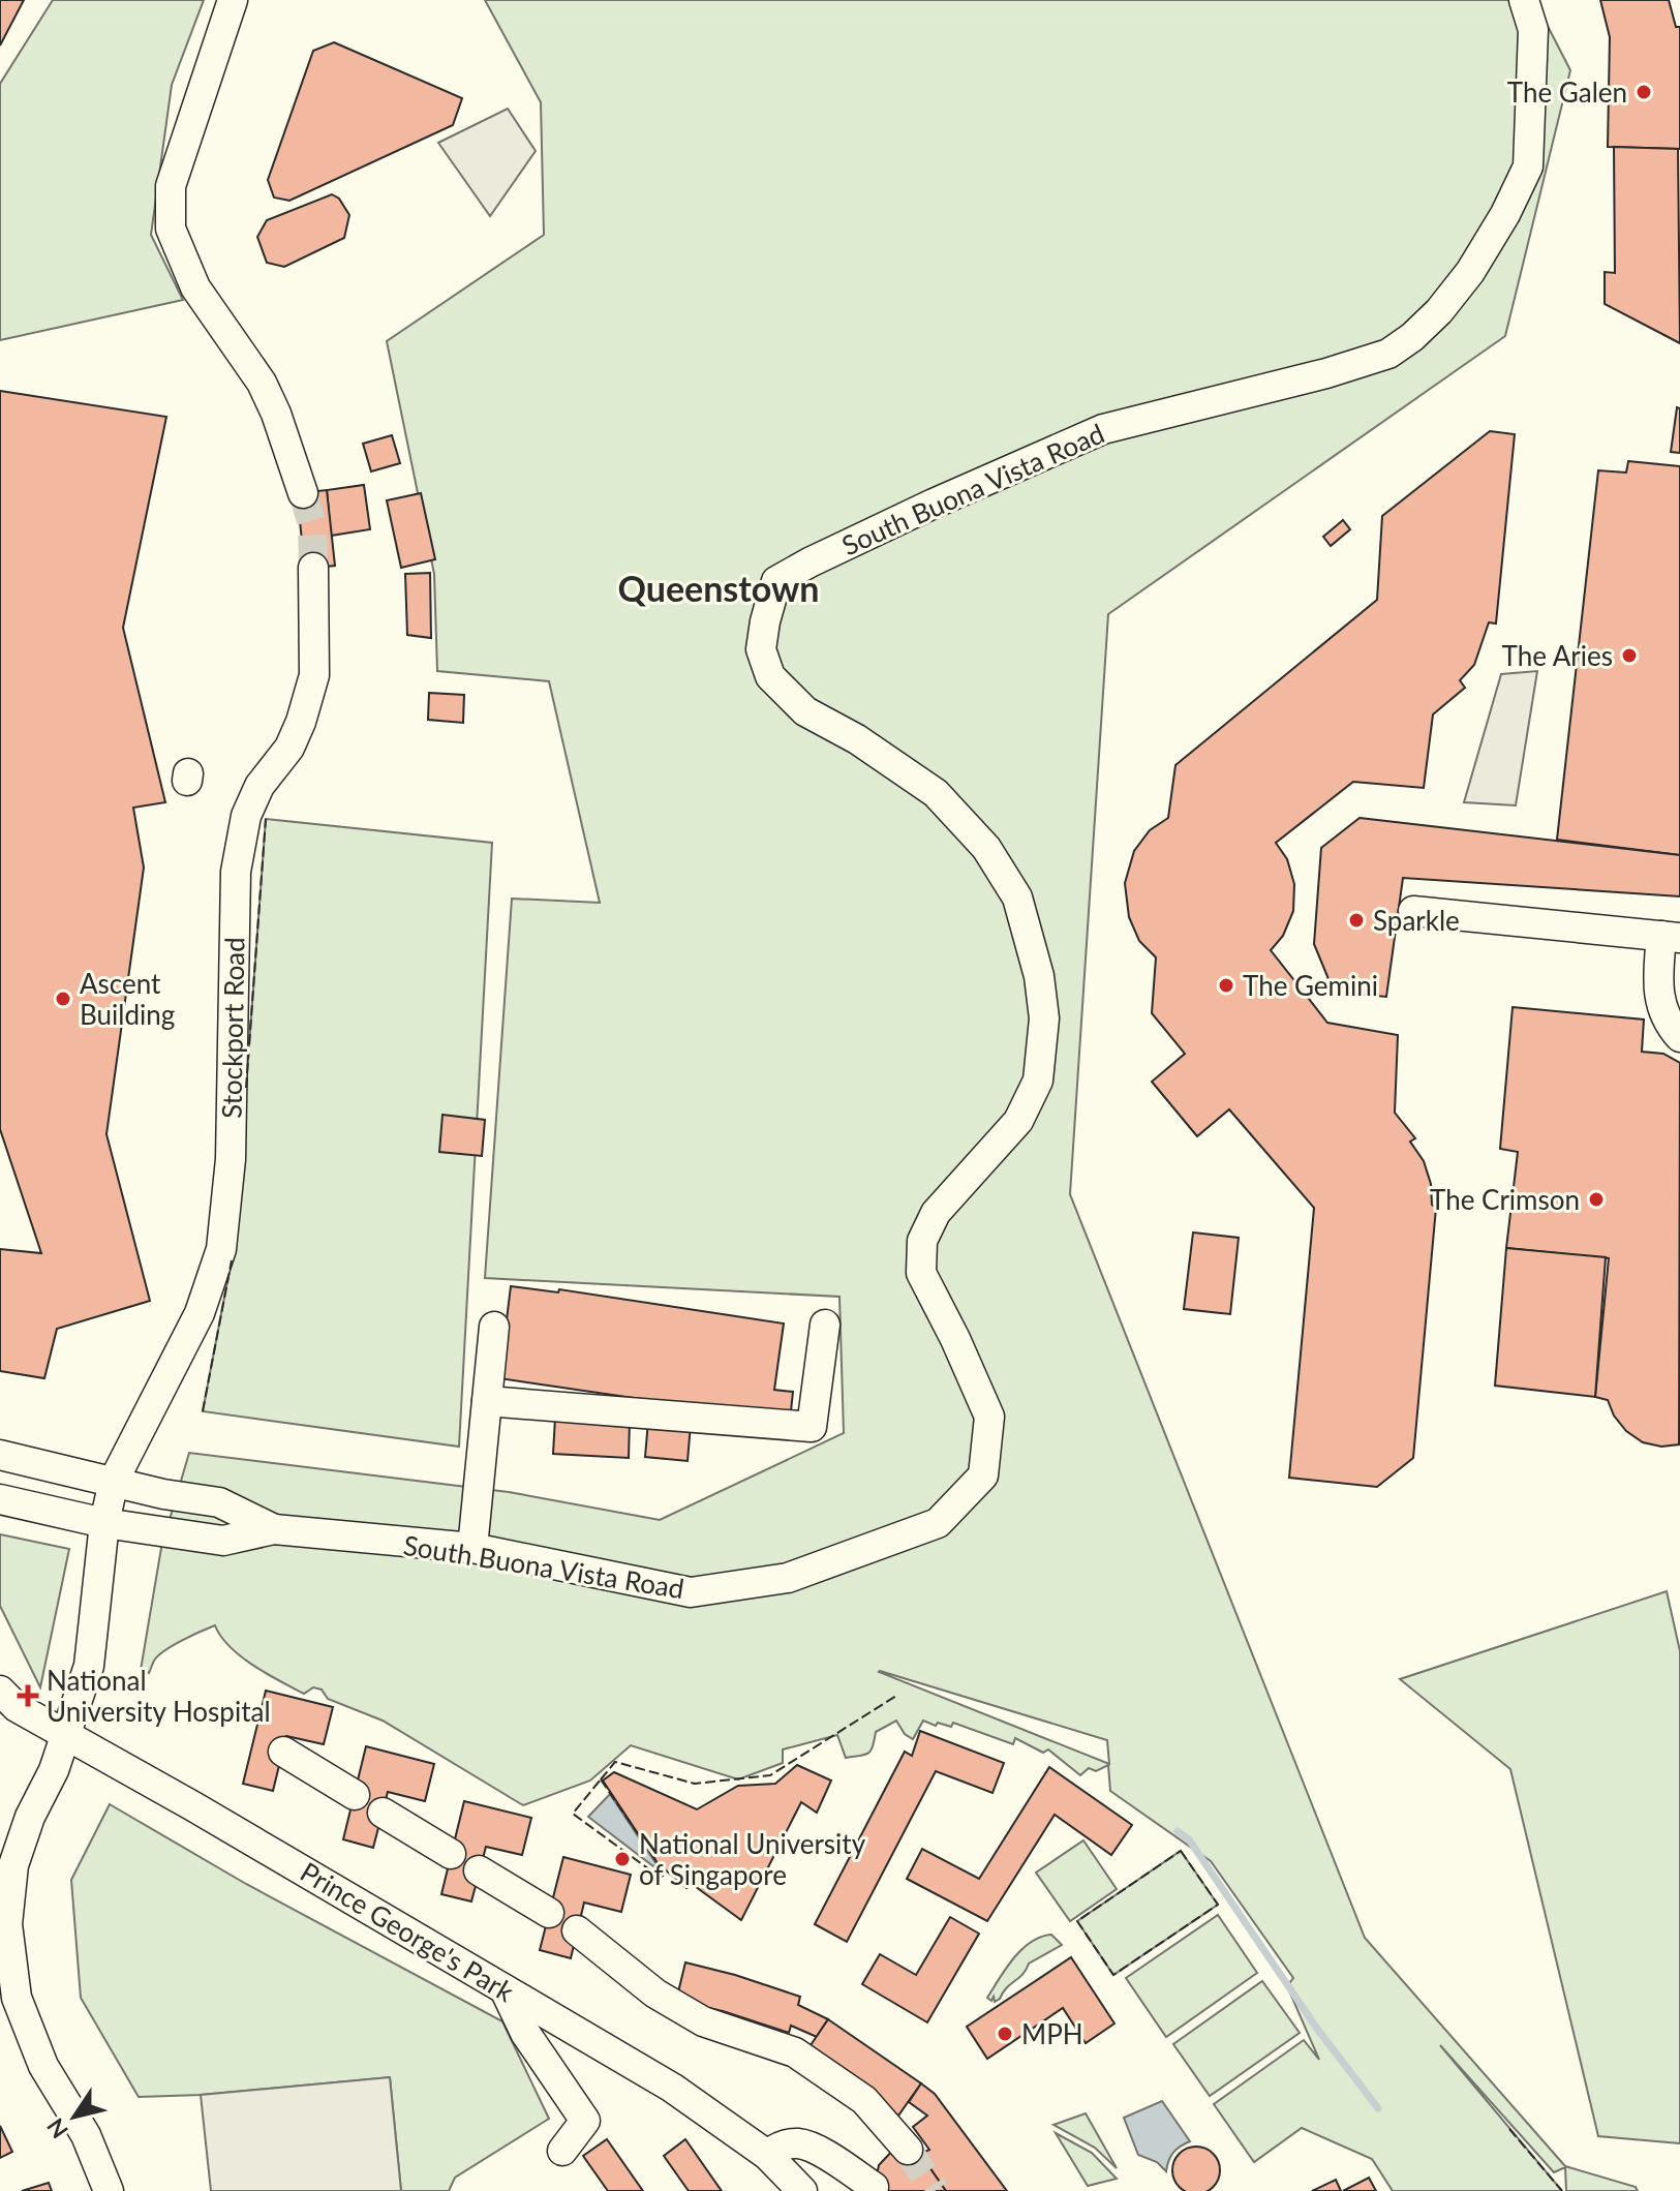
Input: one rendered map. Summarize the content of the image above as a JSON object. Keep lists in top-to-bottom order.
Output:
{
  "streets": {
    "street": ["South Buona Vista Road", "Stockport Road", "Prince George's Park"]
  },
  "crossings": [
    ["South Buona Vista Road", "Stockport Road"],
    ["Stockport Road", "Prince George's Park"]
  ],
  "districts": ["Queenstown"],
  "places": {
    "other": [
      "The Galen",
      "The Aries",
      "Sparkle",
      "The Gemini",
      "Ascent Building",
      "The Crimson",
      "National University of Singapore",
      "MPH"
    ],
    "health": ["National University Hospital"]
  },
  "north": "bottom left"
}
